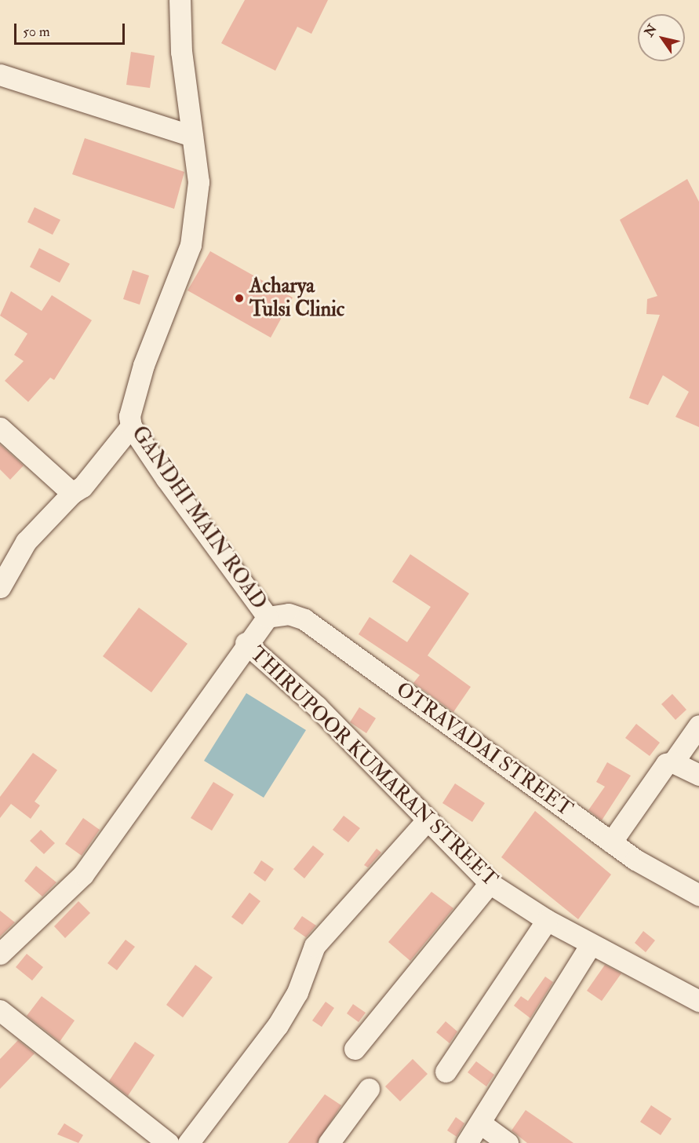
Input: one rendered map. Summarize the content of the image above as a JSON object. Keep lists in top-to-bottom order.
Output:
{
  "streets": {
    "street": ["GANDHI MAIN ROAD", "OTRAVADAI STREET", "THIRUPOOR KUMARAN STREET"]
  },
  "crossings": [
    ["GANDHI MAIN ROAD", "OTRAVADAI STREET"],
    ["GANDHI MAIN ROAD", "THIRUPOOR KUMARAN STREET"]
  ],
  "places": ["Acharya Tulsi Clinic"],
  "scale_bar": "50 m",
  "north": "top left"
}
